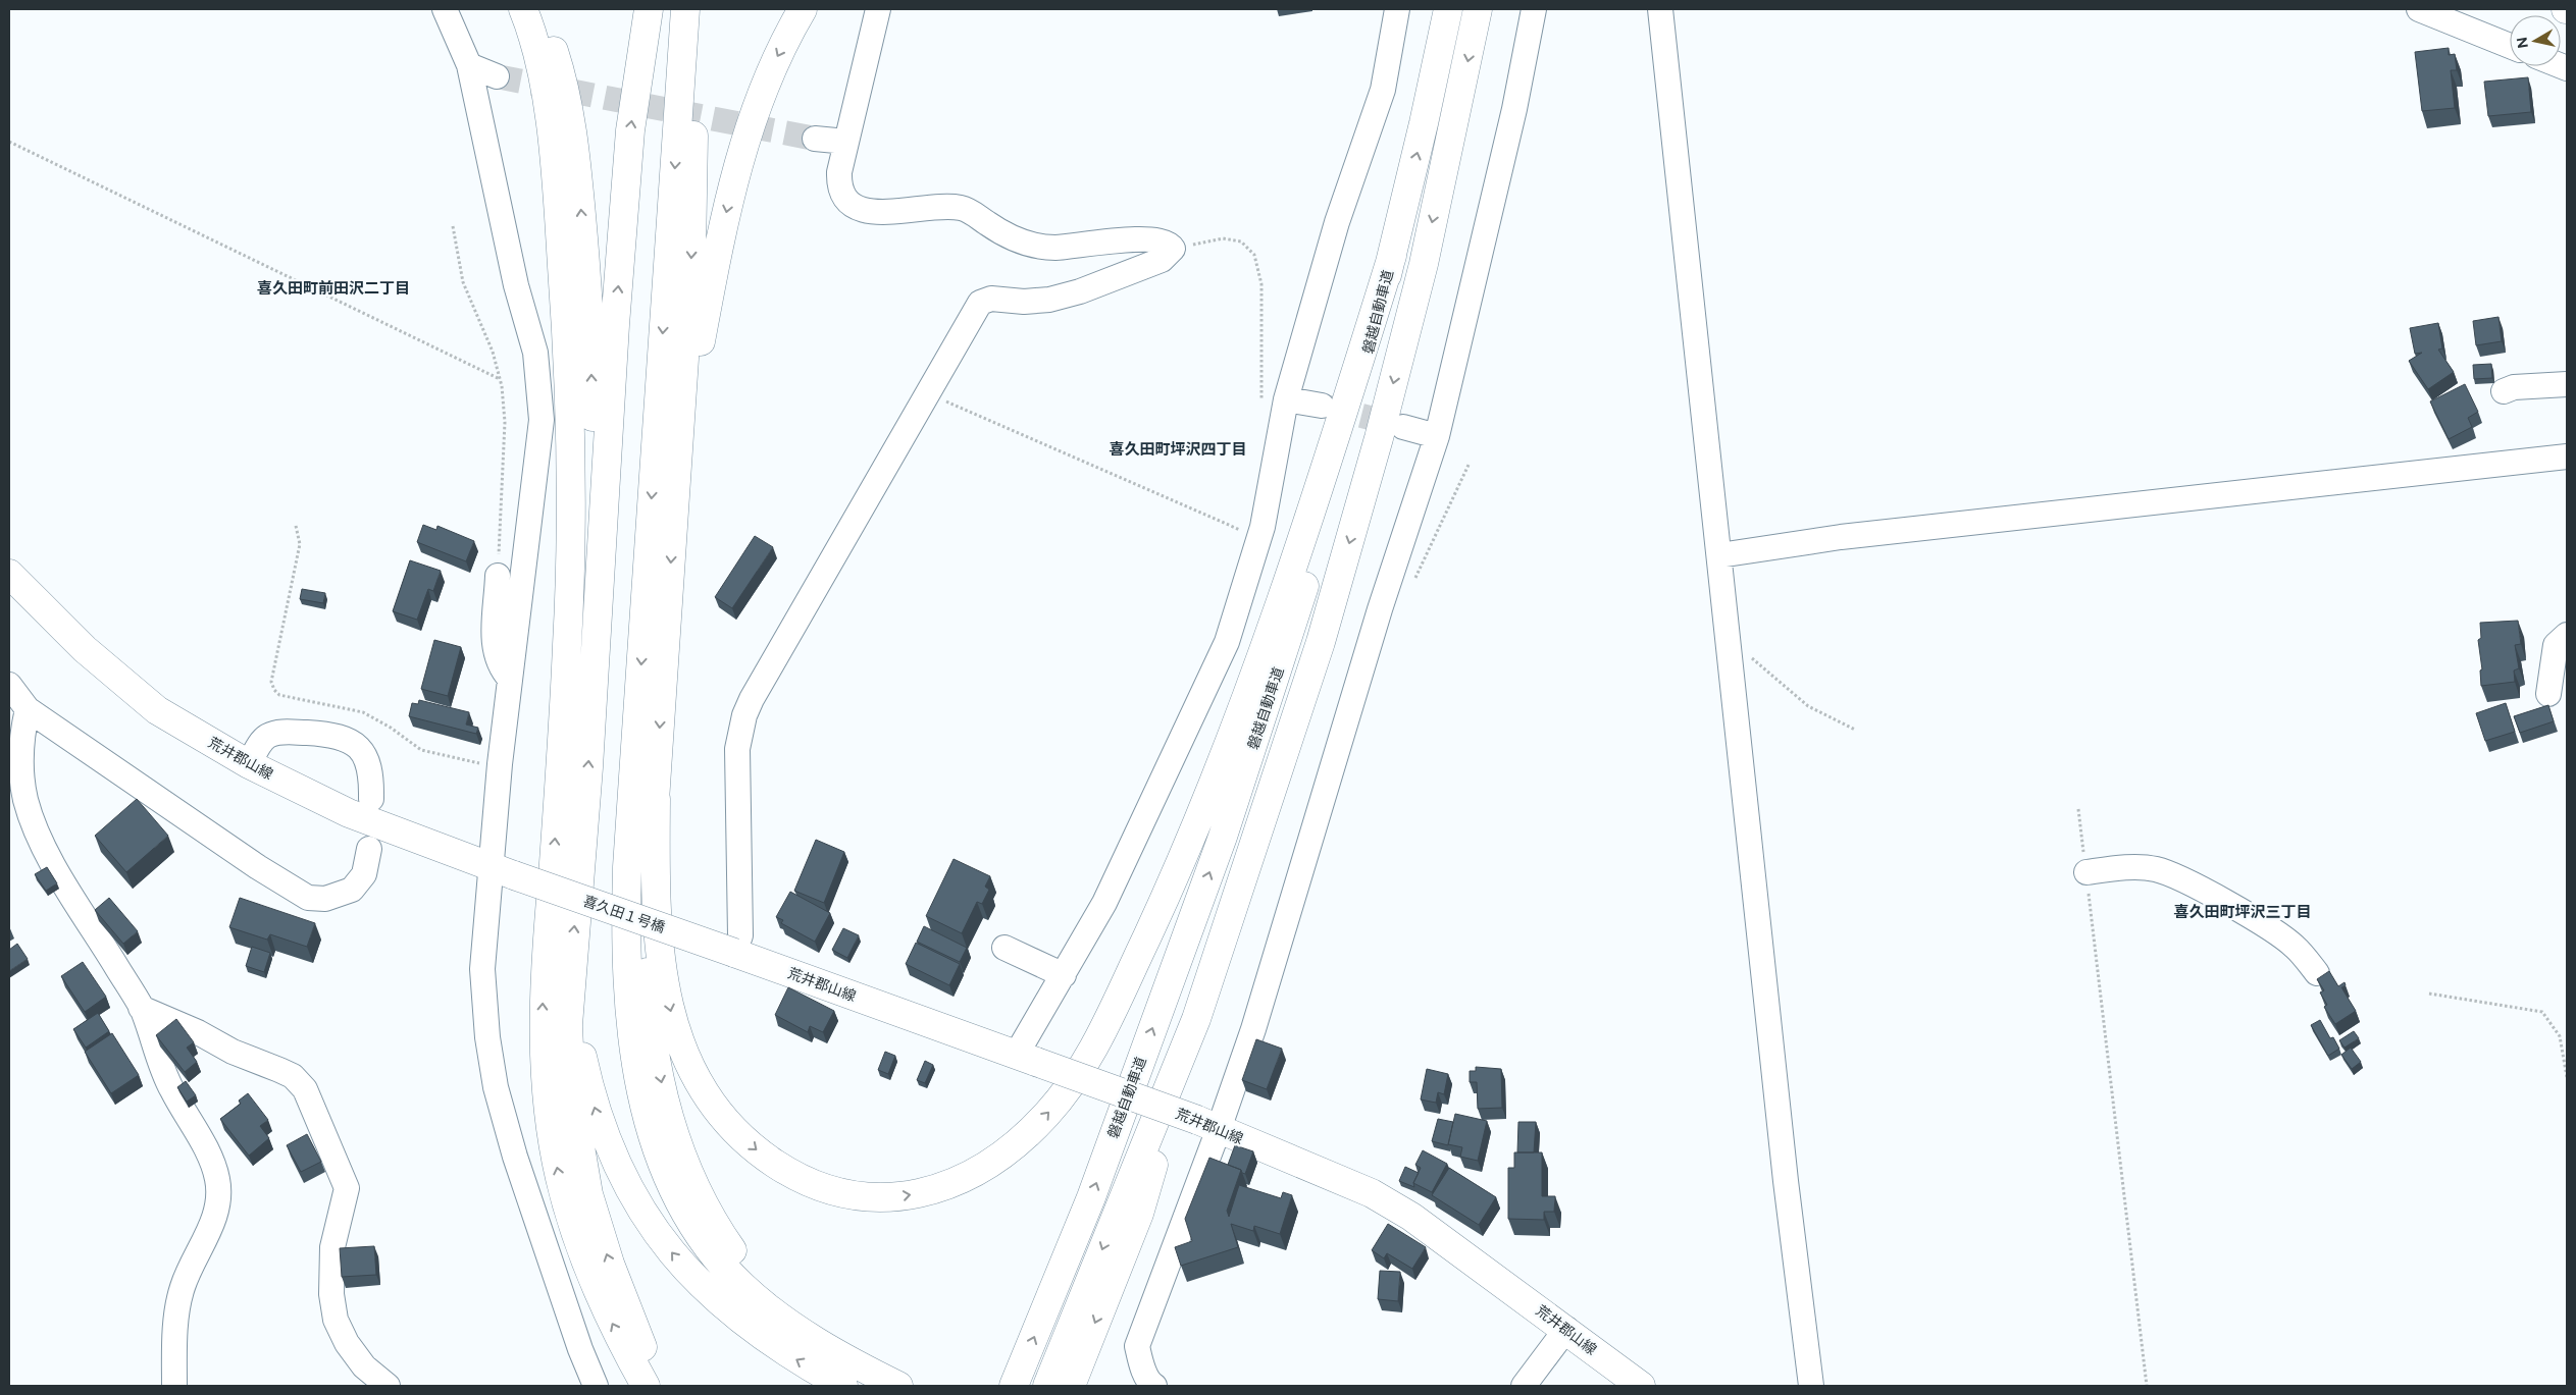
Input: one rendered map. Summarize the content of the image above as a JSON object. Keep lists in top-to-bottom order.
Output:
{
  "streets": {
    "main road": ["磐越自動車道", "荒井郡山線", "喜久田１号橋"]
  },
  "crossings": [
    ["荒井郡山線", "喜久田１号橋"]
  ],
  "districts": ["喜久田町前田沢二丁目", "喜久田町坪沢四丁目", "喜久田町坪沢三丁目"],
  "north": "left"
}
